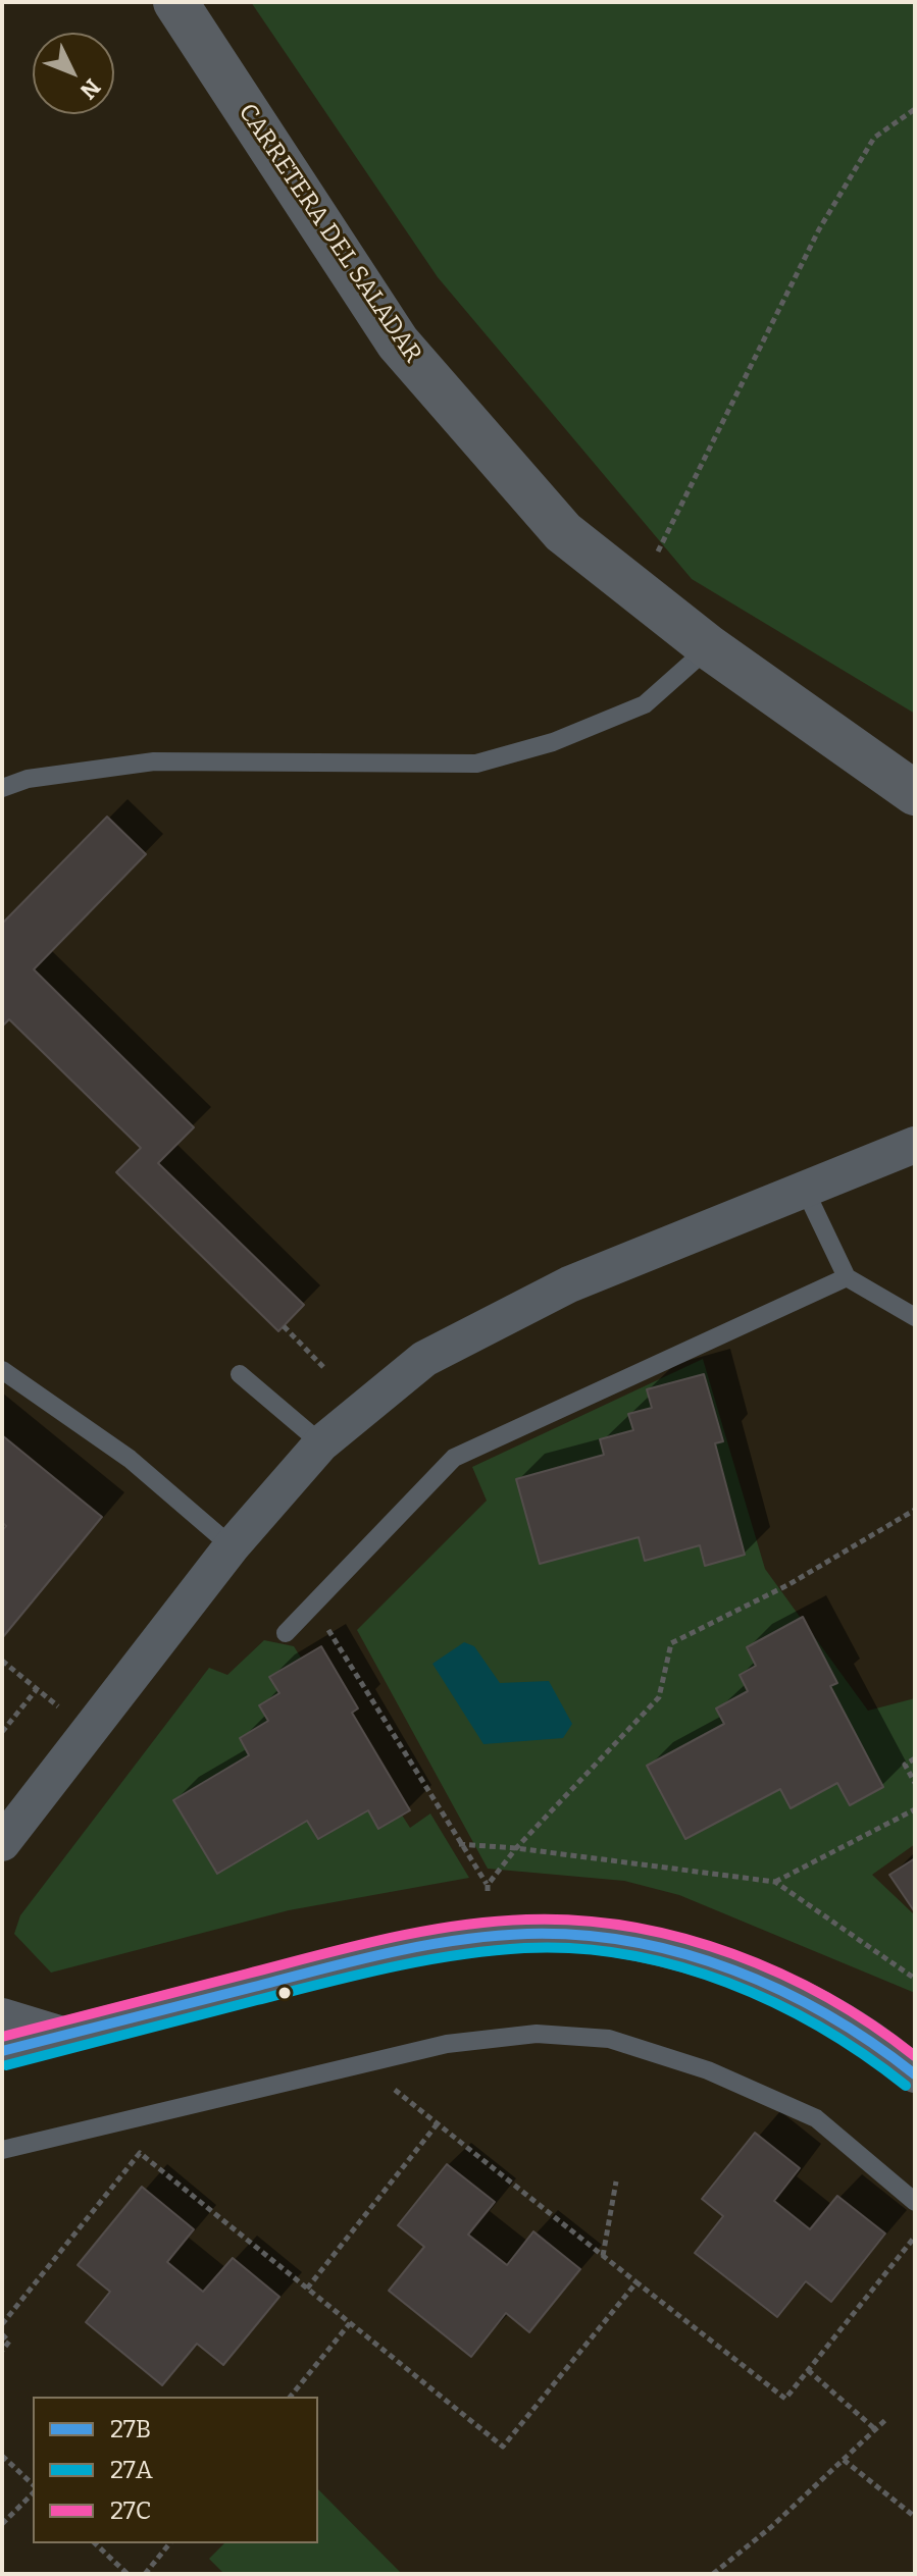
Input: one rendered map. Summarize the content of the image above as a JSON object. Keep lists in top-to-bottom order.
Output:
{
  "streets": {
    "street": ["CARRETERA DEL SALADAR"]
  },
  "lines": ["transit line 27C", "transit line 27B", "transit line 27A"],
  "legend": ["27B", "27A", "27C"],
  "north": "bottom right"
}
